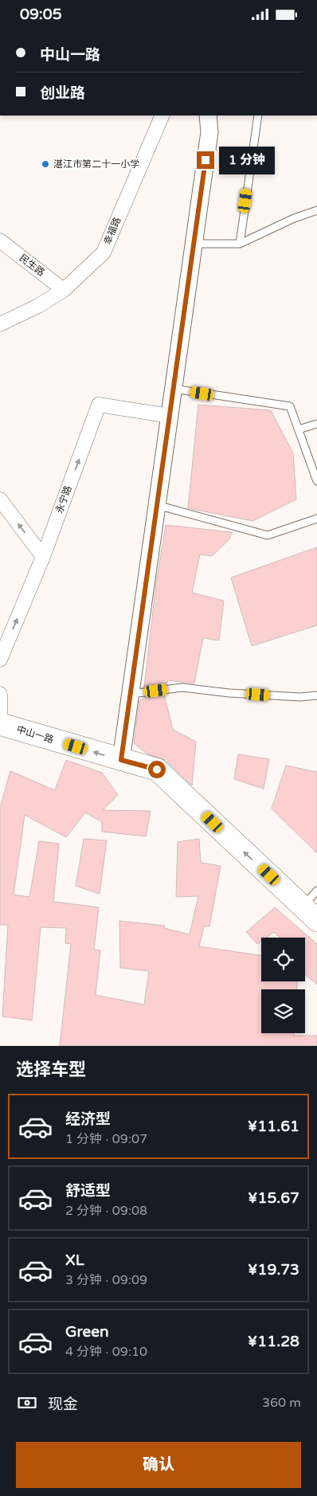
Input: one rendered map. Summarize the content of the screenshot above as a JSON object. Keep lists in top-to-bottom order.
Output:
{
  "streets": {
    "main road": ["中山一路"],
    "street": ["幸福路", "民生路", "永宁路"]
  },
  "crossings": [
    ["幸福路", "民生路"]
  ],
  "one_way": ["永宁路", "中山一路"],
  "places": ["湛江市第二十一小学"],
  "page": {
    "status": "09:05",
    "banner": ["中山一路", "创业路"],
    "bubble": "1 分钟",
    "heading": "选择车型",
    "list": [
      {
        "name": "经济型",
        "note": "1 分钟 · 09:07",
        "value": "¥11.61"
      },
      {
        "name": "舒适型",
        "note": "2 分钟 · 09:08",
        "value": "¥15.67"
      },
      {
        "name": "XL",
        "note": "3 分钟 · 09:09",
        "value": "¥19.73"
      },
      {
        "name": "Green",
        "note": "4 分钟 · 09:10",
        "value": "¥11.28"
      }
    ],
    "pay": ["现金", "360 m"],
    "buttons": "确认"
  }
}
